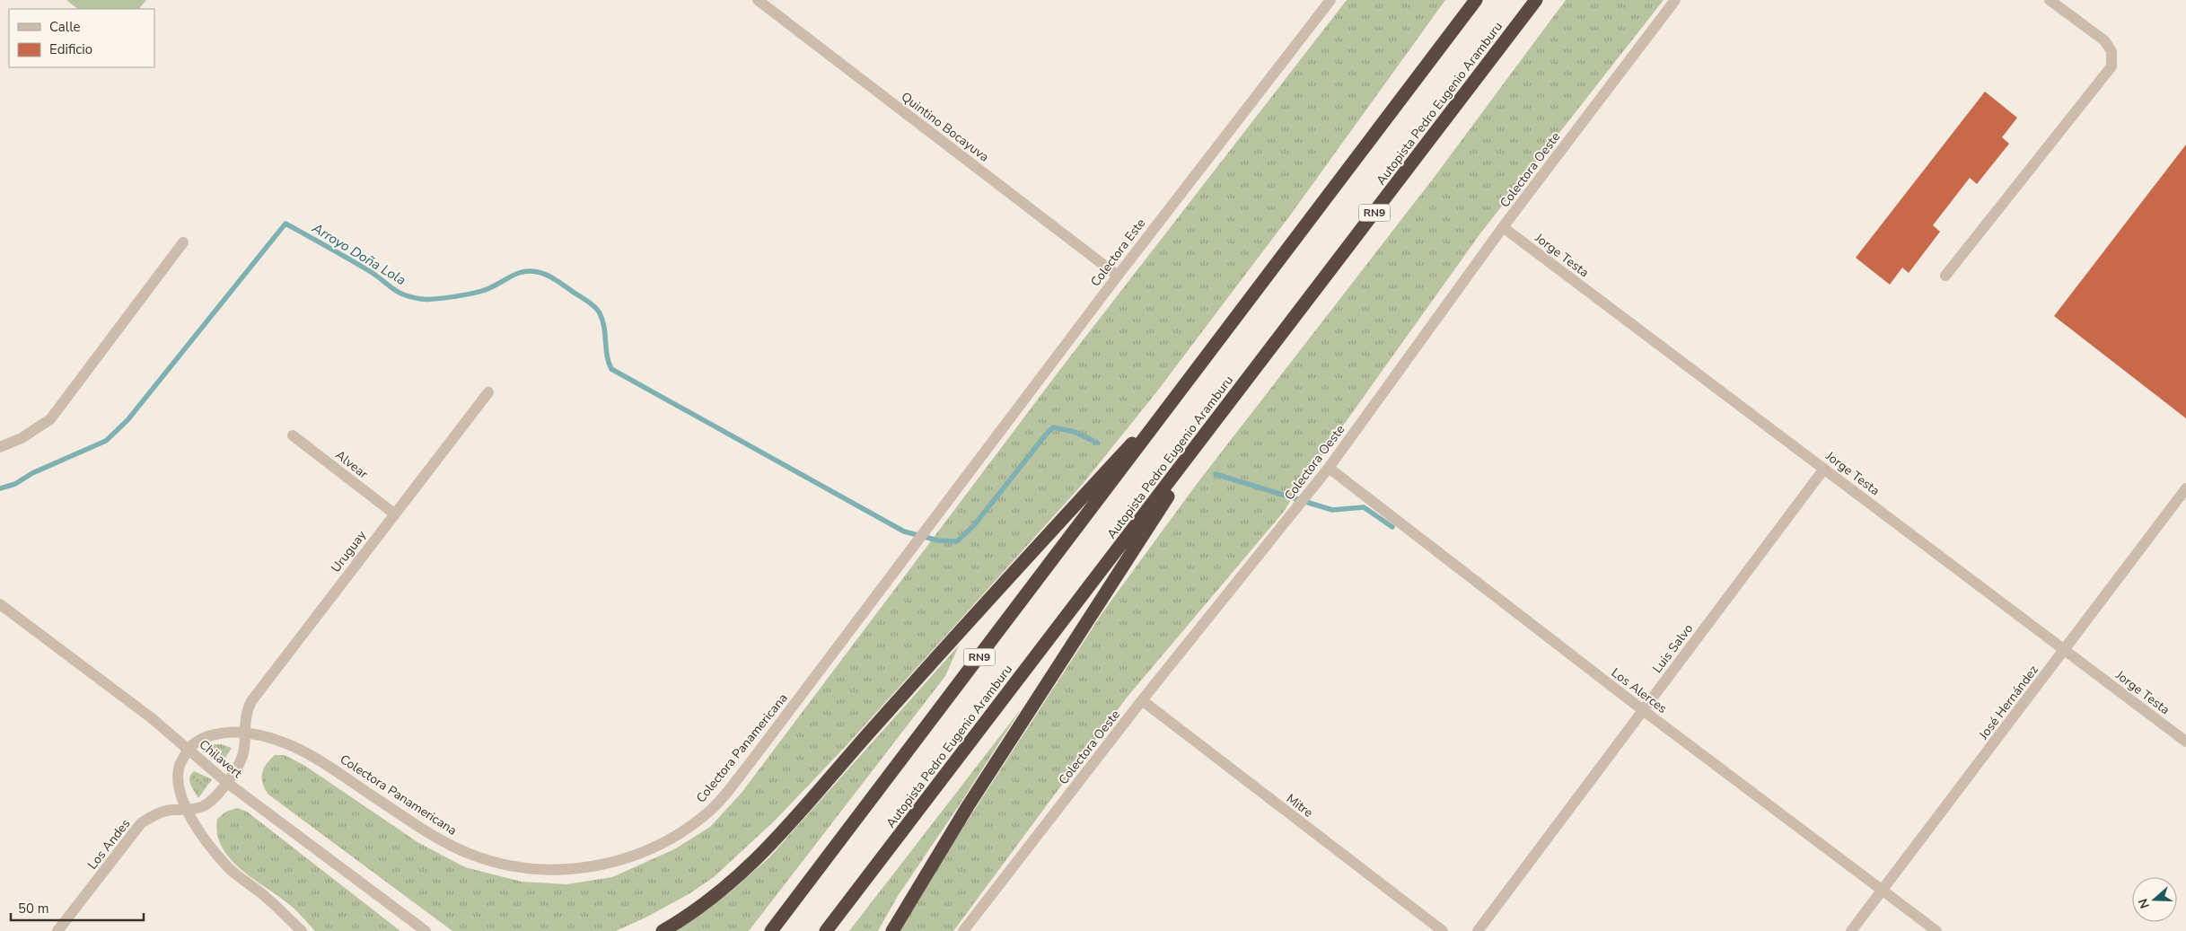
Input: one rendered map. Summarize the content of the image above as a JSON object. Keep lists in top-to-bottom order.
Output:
{
  "streets": {
    "highway": ["Autopista Pedro Eugenio Aramburu", "RN9"],
    "street": [
      "Quintino Bocayuva",
      "Colectora Oeste",
      "Colectora Este",
      "Jorge Testa",
      "Alvear",
      "Uruguay",
      "Luis Salvo",
      "Los Alerces",
      "José Hernández",
      "Colectora Panamericana",
      "Chilavert",
      "Mitre",
      "Los Andes"
    ]
  },
  "crossings": [
    ["Quintino Bocayuva", "Colectora Este"],
    ["Colectora Oeste", "Jorge Testa"],
    ["Colectora Oeste", "Los Alerces"],
    ["Colectora Oeste", "Mitre"],
    ["Colectora Este", "Colectora Panamericana"],
    ["Jorge Testa", "Luis Salvo"],
    ["Jorge Testa", "José Hernández"],
    ["Alvear", "Uruguay"],
    ["Uruguay", "Colectora Panamericana"],
    ["Luis Salvo", "Los Alerces"],
    ["Los Alerces", "José Hernández"]
  ],
  "water": ["Arroyo Doña Lola"],
  "legend": ["Calle", "Edificio"],
  "scale_bar": "50 m",
  "north": "left"
}
